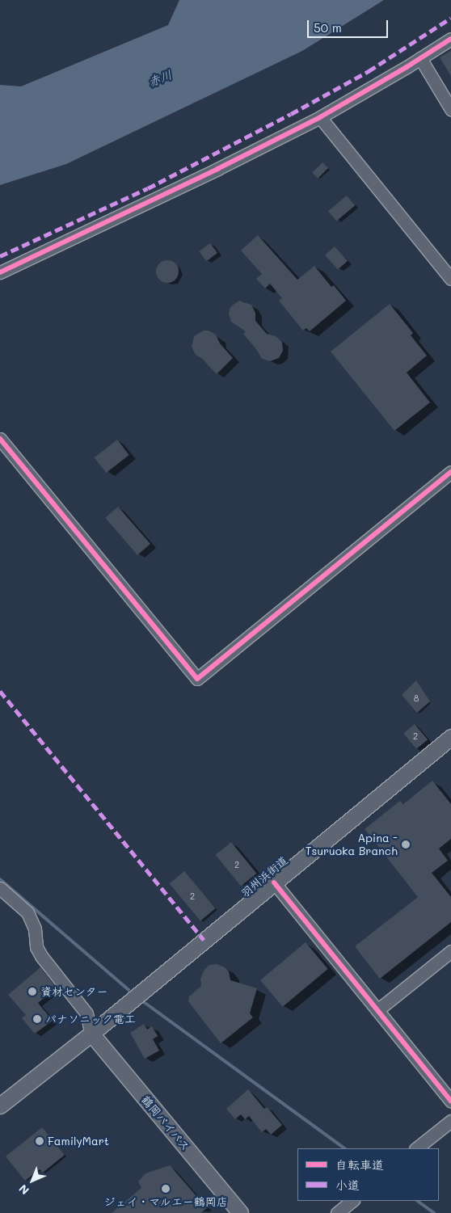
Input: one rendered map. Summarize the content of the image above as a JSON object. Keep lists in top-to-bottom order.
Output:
{
  "streets": {
    "main road": ["羽州浜街道", "鶴岡バイパス"]
  },
  "crossings": [
    ["羽州浜街道", "鶴岡バイパス"]
  ],
  "water": ["赤川"],
  "places": [
    "Apina - Tsuruoka Branch",
    "資材センター",
    "パナソニック電工",
    "FamilyMart",
    "ジェイ・マルエー鶴岡店"
  ],
  "house_numbers": [
    "8",
    "2",
    "2",
    "2"
  ],
  "legend": ["自転車道", "小道"],
  "scale_bar": "50 m",
  "north": "bottom left"
}
